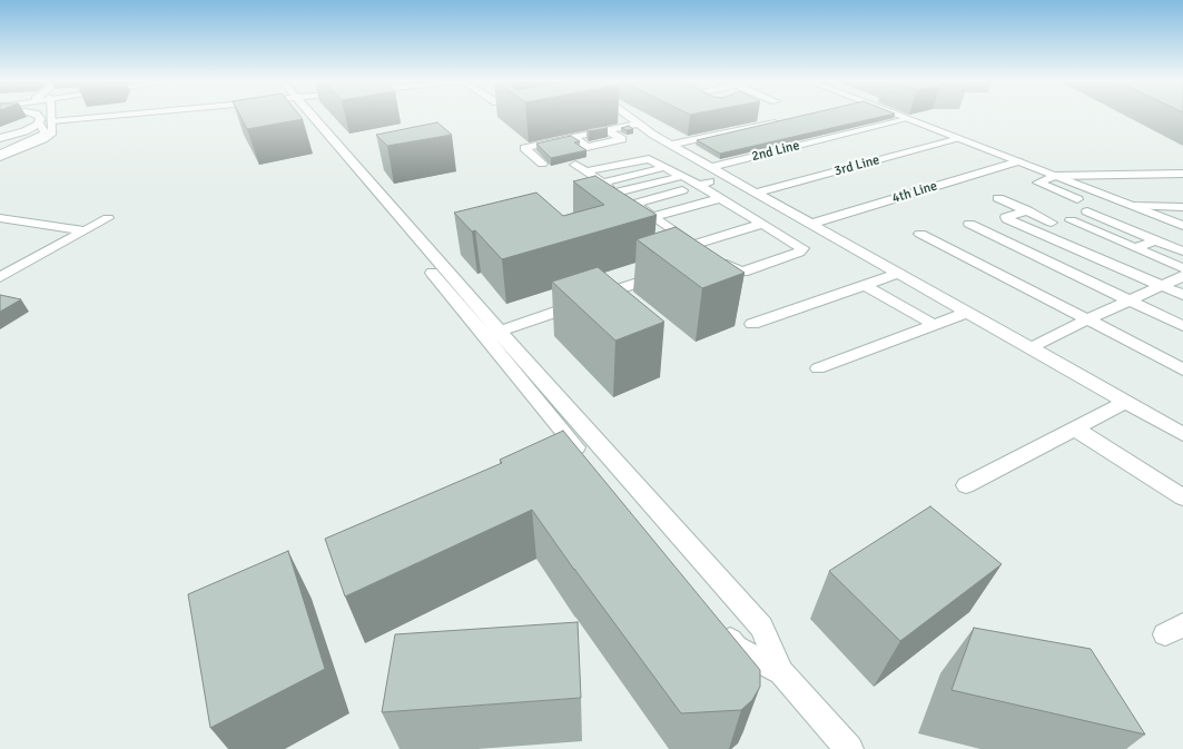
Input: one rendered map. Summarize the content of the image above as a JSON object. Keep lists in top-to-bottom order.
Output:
{
  "streets": {
    "street": ["2nd Line", "3rd Line", "4th Line"]
  }
}
